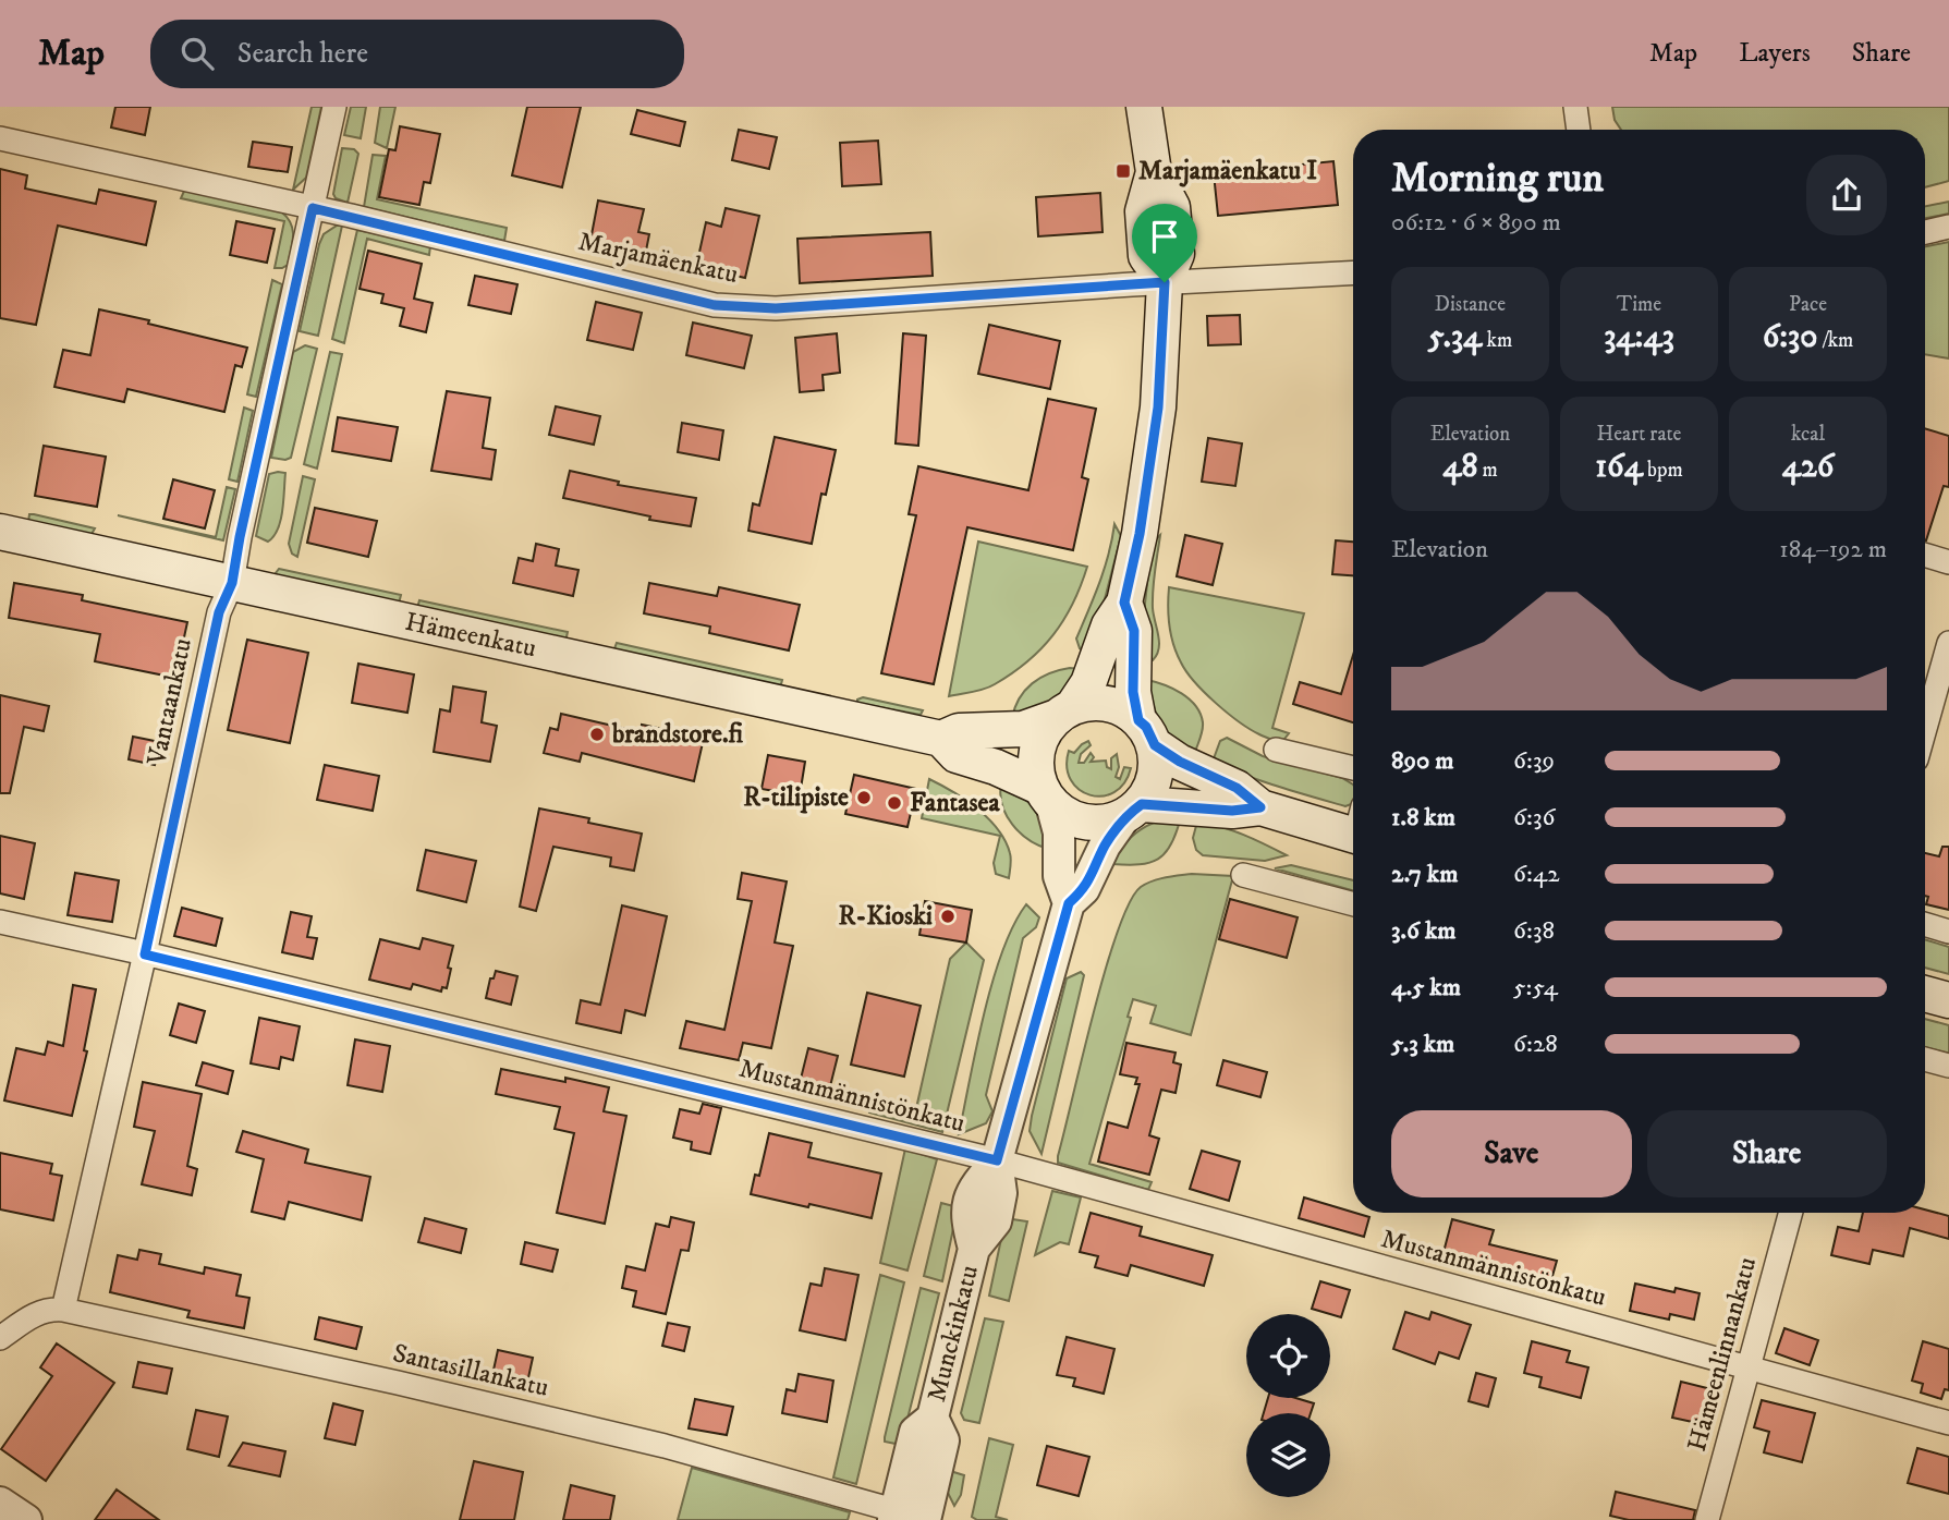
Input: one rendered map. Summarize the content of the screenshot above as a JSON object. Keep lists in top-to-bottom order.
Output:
{
  "streets": {
    "main road": ["Hämeenkatu"],
    "street": [
      "Marjamäenkatu",
      "Vantaankatu",
      "Mustanmännistönkatu",
      "Munckinkatu",
      "Hämeenlinnankatu",
      "Santasillankatu"
    ]
  },
  "crossings": [
    ["Marjamäenkatu", "Vantaankatu"],
    ["Hämeenkatu", "Vantaankatu"],
    ["Hämeenkatu", "Munckinkatu"],
    ["Vantaankatu", "Mustanmännistönkatu"],
    ["Vantaankatu", "Santasillankatu"],
    ["Mustanmännistönkatu", "Munckinkatu"],
    ["Mustanmännistönkatu", "Hämeenlinnankatu"],
    ["Munckinkatu", "Santasillankatu"]
  ],
  "places": {
    "transit": ["Marjamäenkatu I"],
    "other": [
      "brandstore.fi",
      "R-tilipiste",
      "Fantasea",
      "R-Kioski"
    ]
  },
  "page": {
    "header": "Map",
    "search": "Search here",
    "nav": ["Map", "Layers", "Share"],
    "heading": ["Morning run", "06:12 · 6 × 890 m"],
    "stats": [
      ["Distance", "5.34 km"],
      ["Time", "34:43"],
      ["Pace", "6:30 /km"],
      ["Elevation", "48 m"],
      ["Heart rate", "164 bpm"],
      ["kcal", "426"]
    ],
    "chart": ["Elevation", "184–192 m"],
    "list": [
      {
        "name": "890 m",
        "note": "6:39"
      },
      {
        "name": "1.8 km",
        "note": "6:36"
      },
      {
        "name": "2.7 km",
        "note": "6:42"
      },
      {
        "name": "3.6 km",
        "note": "6:38"
      },
      {
        "name": "4.5 km",
        "note": "5:54"
      },
      {
        "name": "5.3 km",
        "note": "6:28"
      }
    ],
    "buttons": ["Save", "Share"]
  }
}
